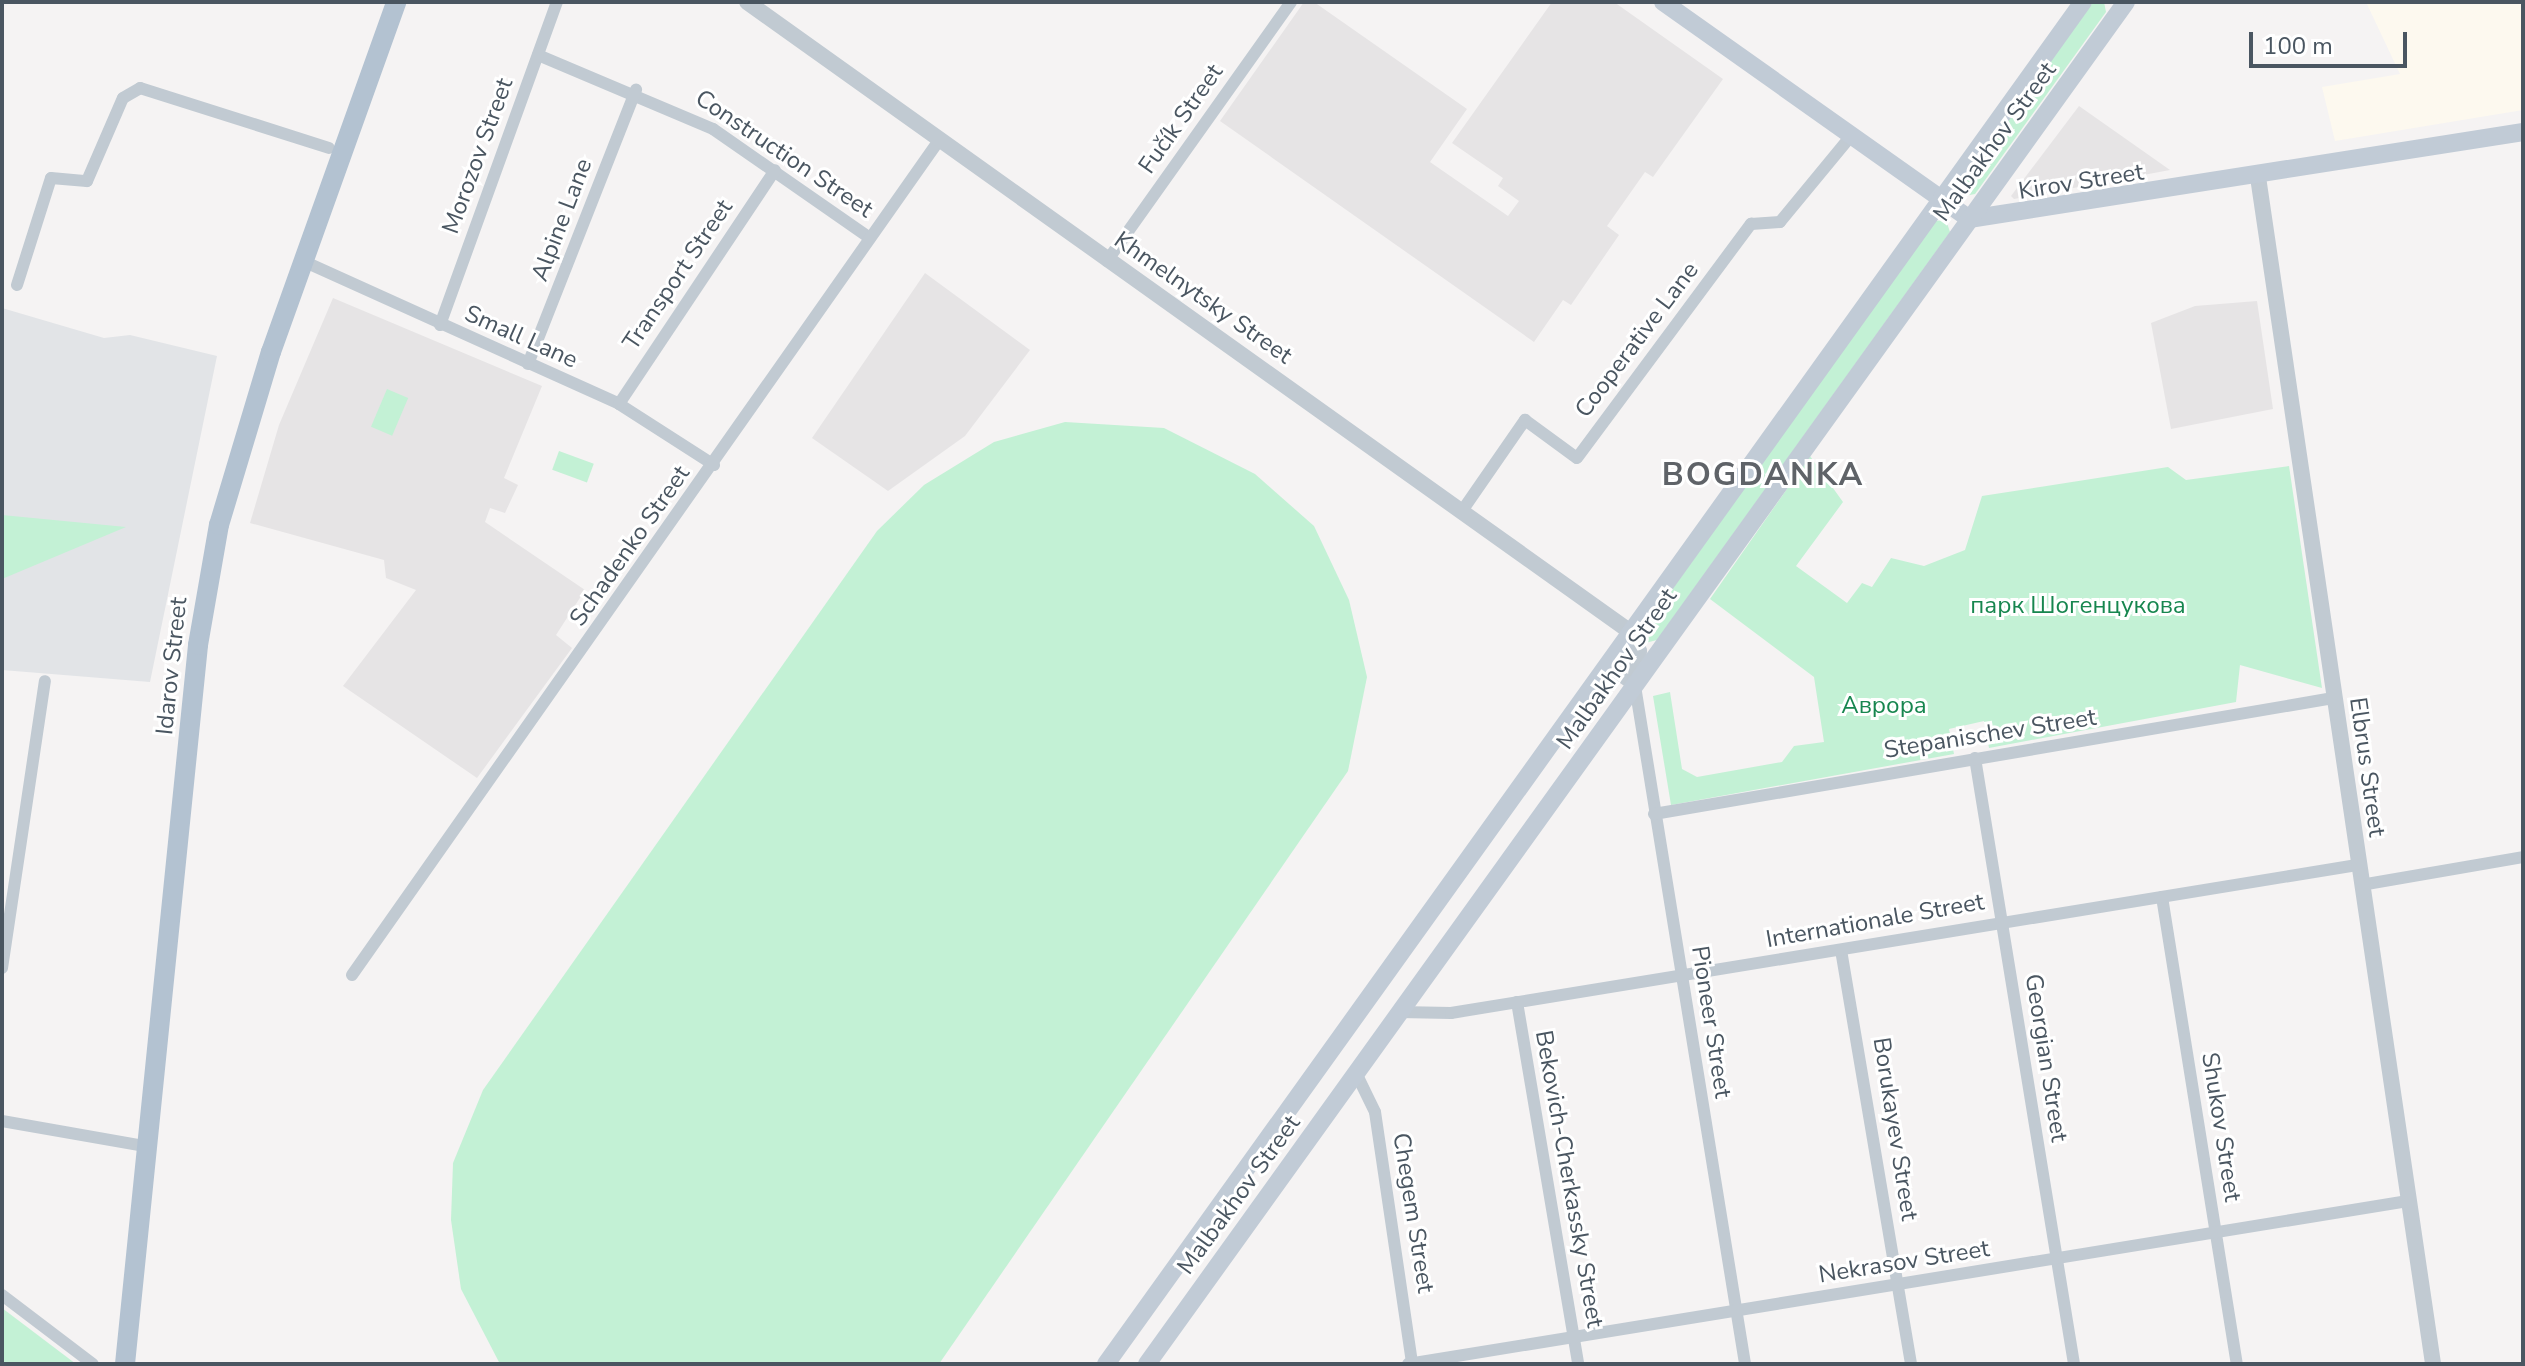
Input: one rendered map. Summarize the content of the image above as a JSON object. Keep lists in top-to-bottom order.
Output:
{
  "streets": {
    "main road": ["Malbakhov Street", "Kirov Street", "Idarov Street"],
    "street": [
      "Fučík Street",
      "Construction Street",
      "Morozov Street",
      "Alpine Lane",
      "Transport Street",
      "Khmelnytsky Street",
      "Small Lane",
      "Cooperative Lane",
      "Schadenko Street",
      "Stepanischev Street",
      "Elbrus Street",
      "Internationale Street",
      "Pioneer Street",
      "Georgian Street",
      "Shukov Street",
      "Borukayev Street",
      "Bekovich-Cherkassky Street",
      "Chegem Street",
      "Nekrasov Street"
    ]
  },
  "crossings": [
    ["Fučík Street", "Khmelnytsky Street"],
    ["Malbakhov Street", "Kirov Street"],
    ["Malbakhov Street", "Khmelnytsky Street"],
    ["Malbakhov Street", "Internationale Street"],
    ["Malbakhov Street", "Pioneer Street"],
    ["Malbakhov Street", "Chegem Street"],
    ["Construction Street", "Morozov Street"],
    ["Construction Street", "Alpine Lane"],
    ["Construction Street", "Transport Street"],
    ["Construction Street", "Schadenko Street"],
    ["Morozov Street", "Small Lane"],
    ["Kirov Street", "Elbrus Street"],
    ["Alpine Lane", "Small Lane"],
    ["Transport Street", "Small Lane"],
    ["Khmelnytsky Street", "Cooperative Lane"],
    ["Khmelnytsky Street", "Schadenko Street"],
    ["Small Lane", "Schadenko Street"],
    ["Small Lane", "Idarov Street"],
    ["Stepanischev Street", "Elbrus Street"],
    ["Stepanischev Street", "Pioneer Street"],
    ["Stepanischev Street", "Georgian Street"],
    ["Elbrus Street", "Internationale Street"],
    ["Elbrus Street", "Nekrasov Street"],
    ["Internationale Street", "Pioneer Street"],
    ["Internationale Street", "Georgian Street"],
    ["Internationale Street", "Shukov Street"],
    ["Internationale Street", "Borukayev Street"],
    ["Internationale Street", "Bekovich-Cherkassky Street"],
    ["Pioneer Street", "Nekrasov Street"],
    ["Georgian Street", "Nekrasov Street"],
    ["Shukov Street", "Nekrasov Street"],
    ["Borukayev Street", "Nekrasov Street"],
    ["Bekovich-Cherkassky Street", "Nekrasov Street"],
    ["Chegem Street", "Nekrasov Street"]
  ],
  "districts": ["BOGDANKA"],
  "parks": ["парк Шогенцукова", "Аврора"],
  "scale_bar": "100 m"
}
